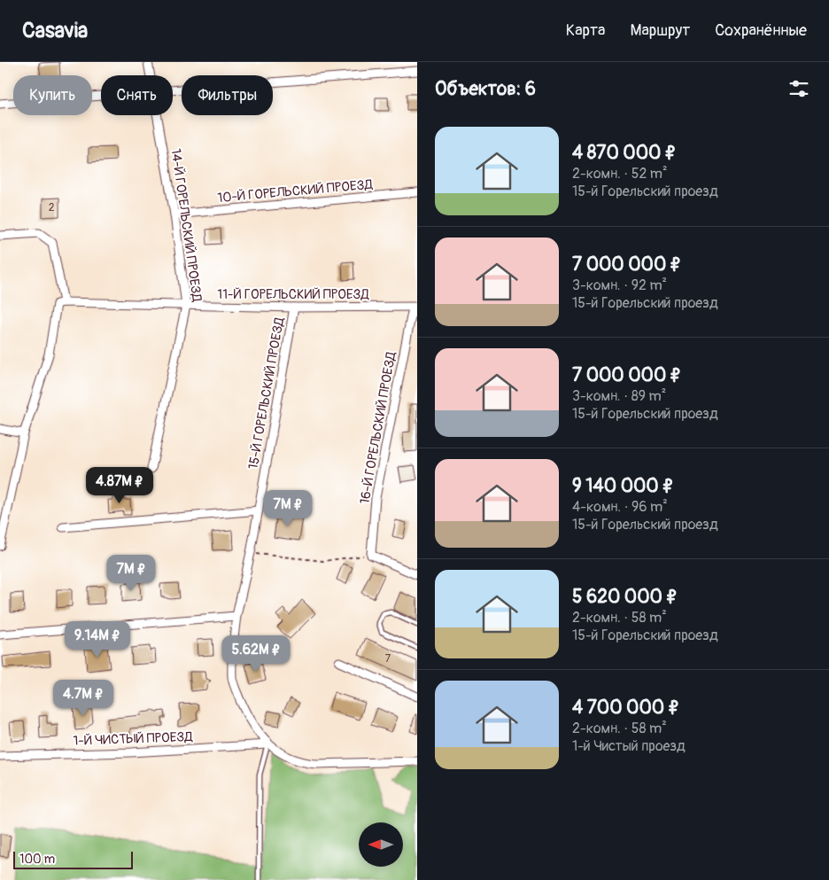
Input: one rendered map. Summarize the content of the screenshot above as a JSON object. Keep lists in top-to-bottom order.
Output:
{
  "streets": {
    "street": [
      "10-Й ГОРЕЛЬСКИЙ ПРОЕЗД",
      "14-Й ГОРЕЛЬСКИЙ ПРОЕЗД",
      "11-Й ГОРЕЛЬСКИЙ ПРОЕЗД",
      "15-Й ГОРЕЛЬСКИЙ ПРОЕЗД",
      "16-Й ГОРЕЛЬСКИЙ ПРОЕЗД",
      "1-Й ЧИСТЫЙ ПРОЕЗД"
    ]
  },
  "crossings": [
    ["10-Й ГОРЕЛЬСКИЙ ПРОЕЗД", "14-Й ГОРЕЛЬСКИЙ ПРОЕЗД"],
    ["14-Й ГОРЕЛЬСКИЙ ПРОЕЗД", "11-Й ГОРЕЛЬСКИЙ ПРОЕЗД"],
    ["11-Й ГОРЕЛЬСКИЙ ПРОЕЗД", "15-Й ГОРЕЛЬСКИЙ ПРОЕЗД"],
    ["11-Й ГОРЕЛЬСКИЙ ПРОЕЗД", "16-Й ГОРЕЛЬСКИЙ ПРОЕЗД"],
    ["15-Й ГОРЕЛЬСКИЙ ПРОЕЗД", "1-Й ЧИСТЫЙ ПРОЕЗД"]
  ],
  "house_numbers": ["2", "7"],
  "scale_bar": "100 m",
  "north": "left",
  "page": {
    "header": "Casavia",
    "nav": ["Карта", "Маршрут", "Сохранённые"],
    "heading": "Объектов: 6",
    "chip": ["Купить", "Снять", "Фильтры"],
    "list": [
      {
        "name": "4 870 000 ₽",
        "note": "2-комн. · 52 m² · 15-й Горельский проезд"
      },
      {
        "name": "7 000 000 ₽",
        "note": "3-комн. · 92 m² · 15-й Горельский проезд"
      },
      {
        "name": "7 000 000 ₽",
        "note": "3-комн. · 89 m² · 15-й Горельский проезд"
      },
      {
        "name": "9 140 000 ₽",
        "note": "4-комн. · 96 m² · 15-й Горельский проезд"
      },
      {
        "name": "5 620 000 ₽",
        "note": "2-комн. · 58 m² · 15-й Горельский проезд"
      },
      {
        "name": "4 700 000 ₽",
        "note": "2-комн. · 58 m² · 1-й Чистый проезд"
      }
    ],
    "price": [
      "4.87M ₽",
      "7M ₽",
      "7M ₽",
      "9.14M ₽",
      "5.62M ₽",
      "4.7M ₽"
    ],
    "scale": "100 m"
  }
}
